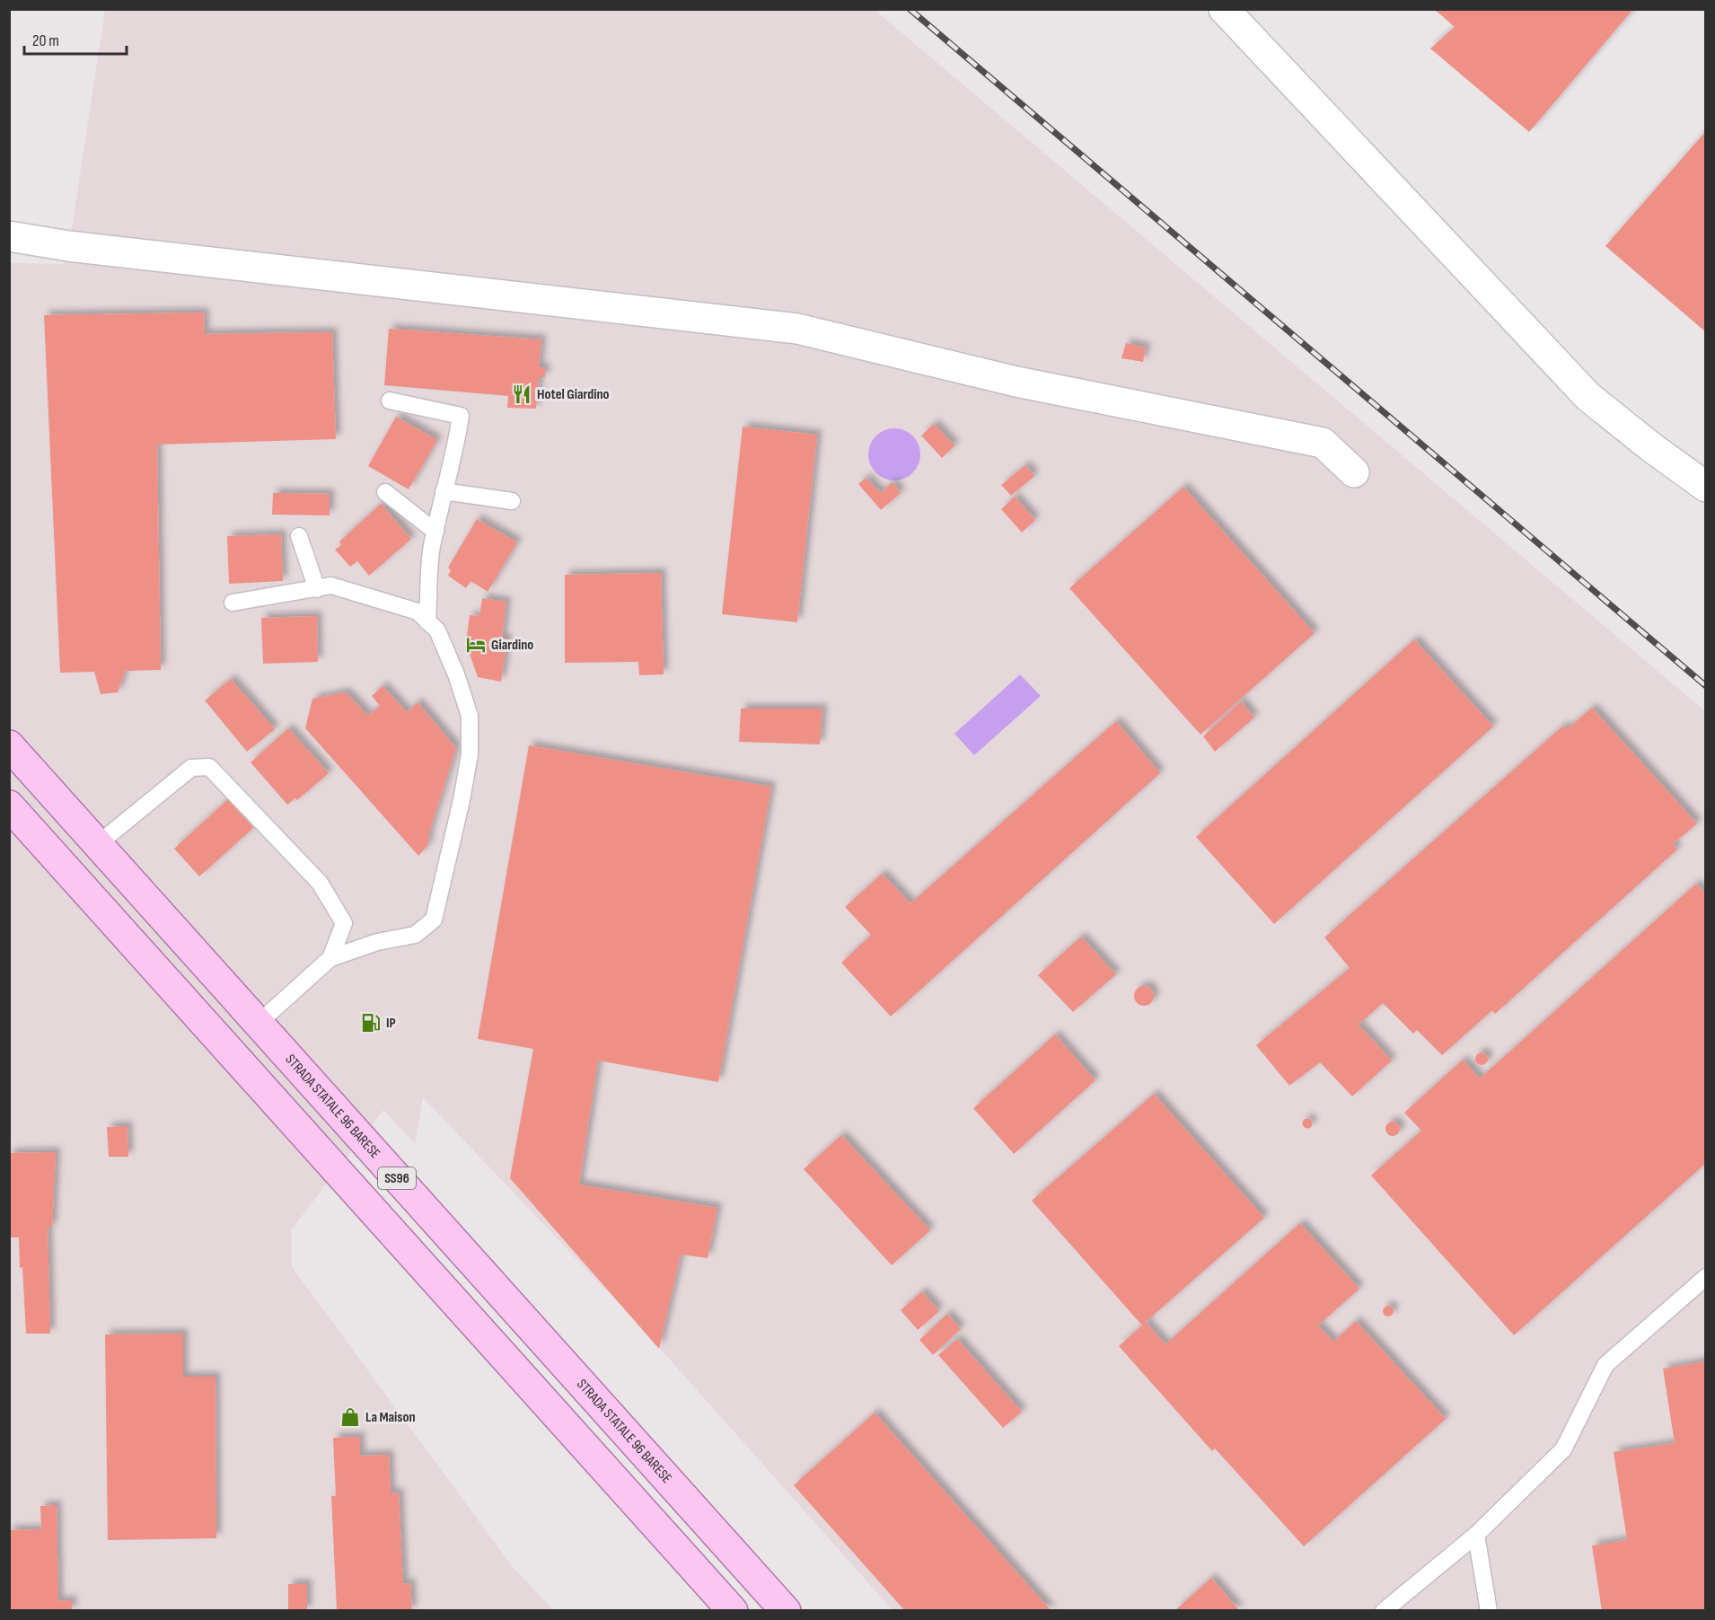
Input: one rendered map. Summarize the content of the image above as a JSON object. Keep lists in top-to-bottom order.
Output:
{
  "streets": {
    "main road": ["STRADA STATALE 96 BARESE", "SS96"]
  },
  "places": {
    "restaurant": ["Hotel Giardino"],
    "hotel": ["Giardino"],
    "fuel station": ["IP"],
    "shop": ["La Maison"]
  },
  "scale_bar": "20 m"
}
